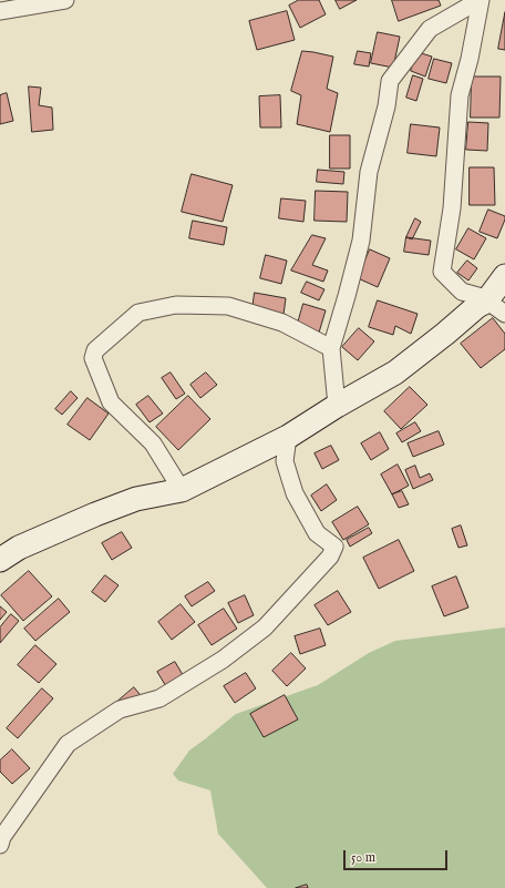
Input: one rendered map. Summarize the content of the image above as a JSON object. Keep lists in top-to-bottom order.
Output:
{
  "scale_bar": "50 m"
}
